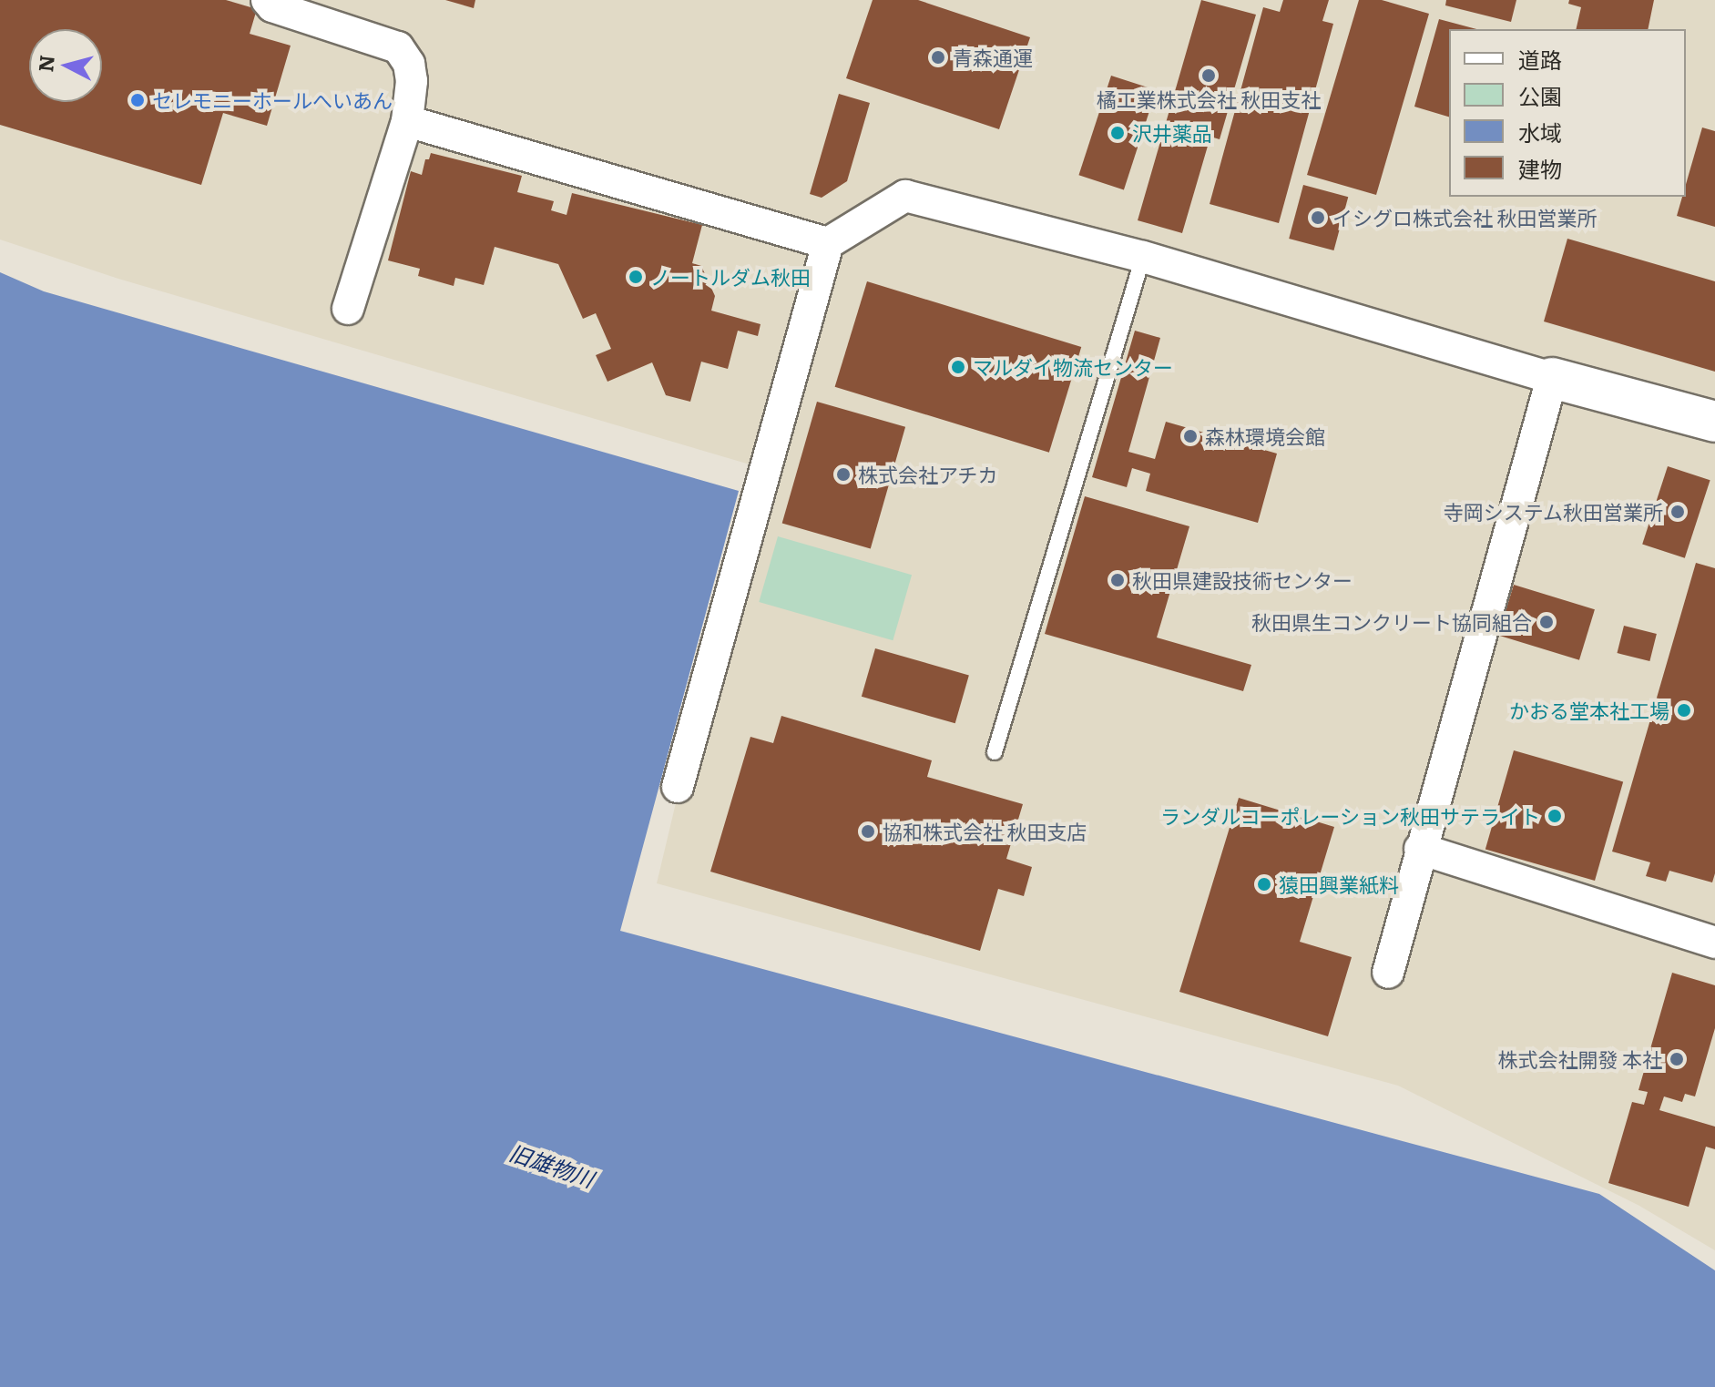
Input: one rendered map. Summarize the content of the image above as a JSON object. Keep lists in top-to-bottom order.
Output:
{
  "water": ["旧雄物川"],
  "places": [
    "青森通運",
    "橘工業株式会社 秋田支社",
    "セレモニーホールへいあん",
    "沢井薬品",
    "イシグロ株式会社 秋田営業所",
    "ノートルダム秋田",
    "マルダイ物流センター",
    "森林環境会館",
    "株式会社アチカ",
    "寺岡システム秋田営業所",
    "秋田県建設技術センター",
    "秋田県生コンクリート協同組合",
    "かおる堂本社工場",
    "ランダルコーポレーション秋田サテライト",
    "協和株式会社 秋田支店",
    "猿田興業紙料",
    "株式会社開發 本社"
  ],
  "legend": [
    "道路",
    "公園",
    "水域",
    "建物"
  ],
  "north": "left"
}
